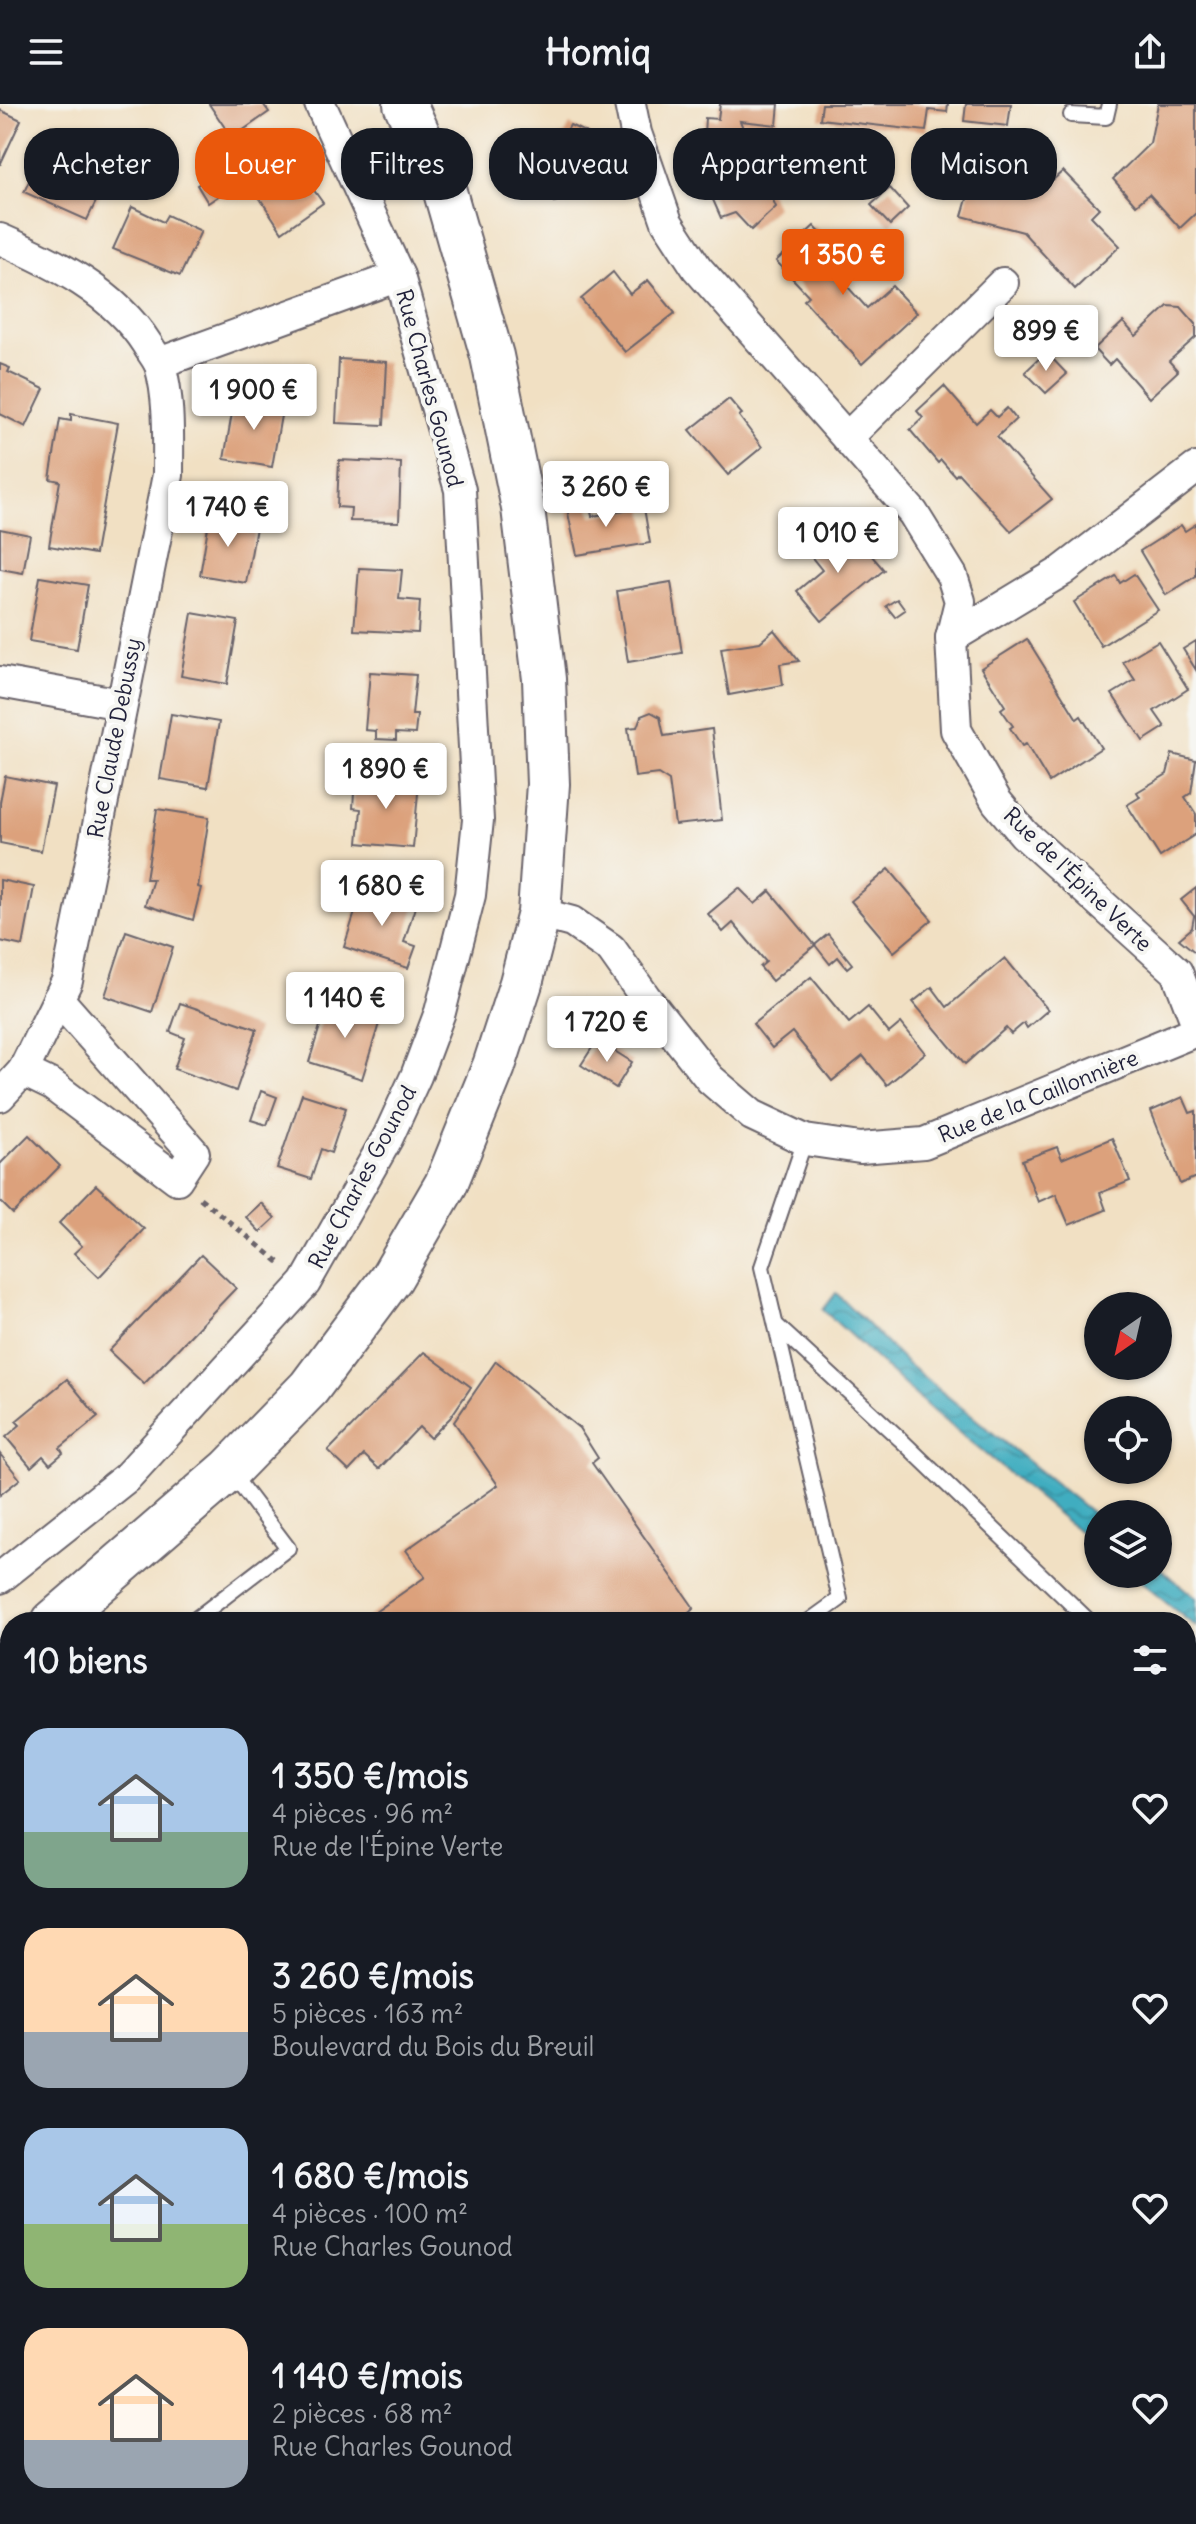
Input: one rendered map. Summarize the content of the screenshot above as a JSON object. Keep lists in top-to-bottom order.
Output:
{
  "streets": {
    "street": [
      "Rue Charles Gounod",
      "Rue Claude Debussy",
      "Rue de l'Épine Verte",
      "Rue de la Caillonnière"
    ]
  },
  "north": "bottom left",
  "page": {
    "header": "Homiq",
    "chip": [
      "Acheter",
      "Louer",
      "Filtres",
      "Nouveau",
      "Appartement",
      "Maison"
    ],
    "price": [
      "1 350 €",
      "899 €",
      "1 900 €",
      "3 260 €",
      "1 740 €",
      "1 010 €",
      "1 890 €",
      "1 680 €",
      "1 140 €",
      "1 720 €"
    ],
    "heading": "10 biens",
    "list": [
      {
        "name": "1 350 €/mois",
        "note": "4 pièces · 96 m² · Rue de l'Épine Verte"
      },
      {
        "name": "3 260 €/mois",
        "note": "5 pièces · 163 m² · Boulevard du Bois du Breuil"
      },
      {
        "name": "1 680 €/mois",
        "note": "4 pièces · 100 m² · Rue Charles Gounod"
      },
      {
        "name": "1 140 €/mois",
        "note": "2 pièces · 68 m² · Rue Charles Gounod"
      }
    ]
  }
}
